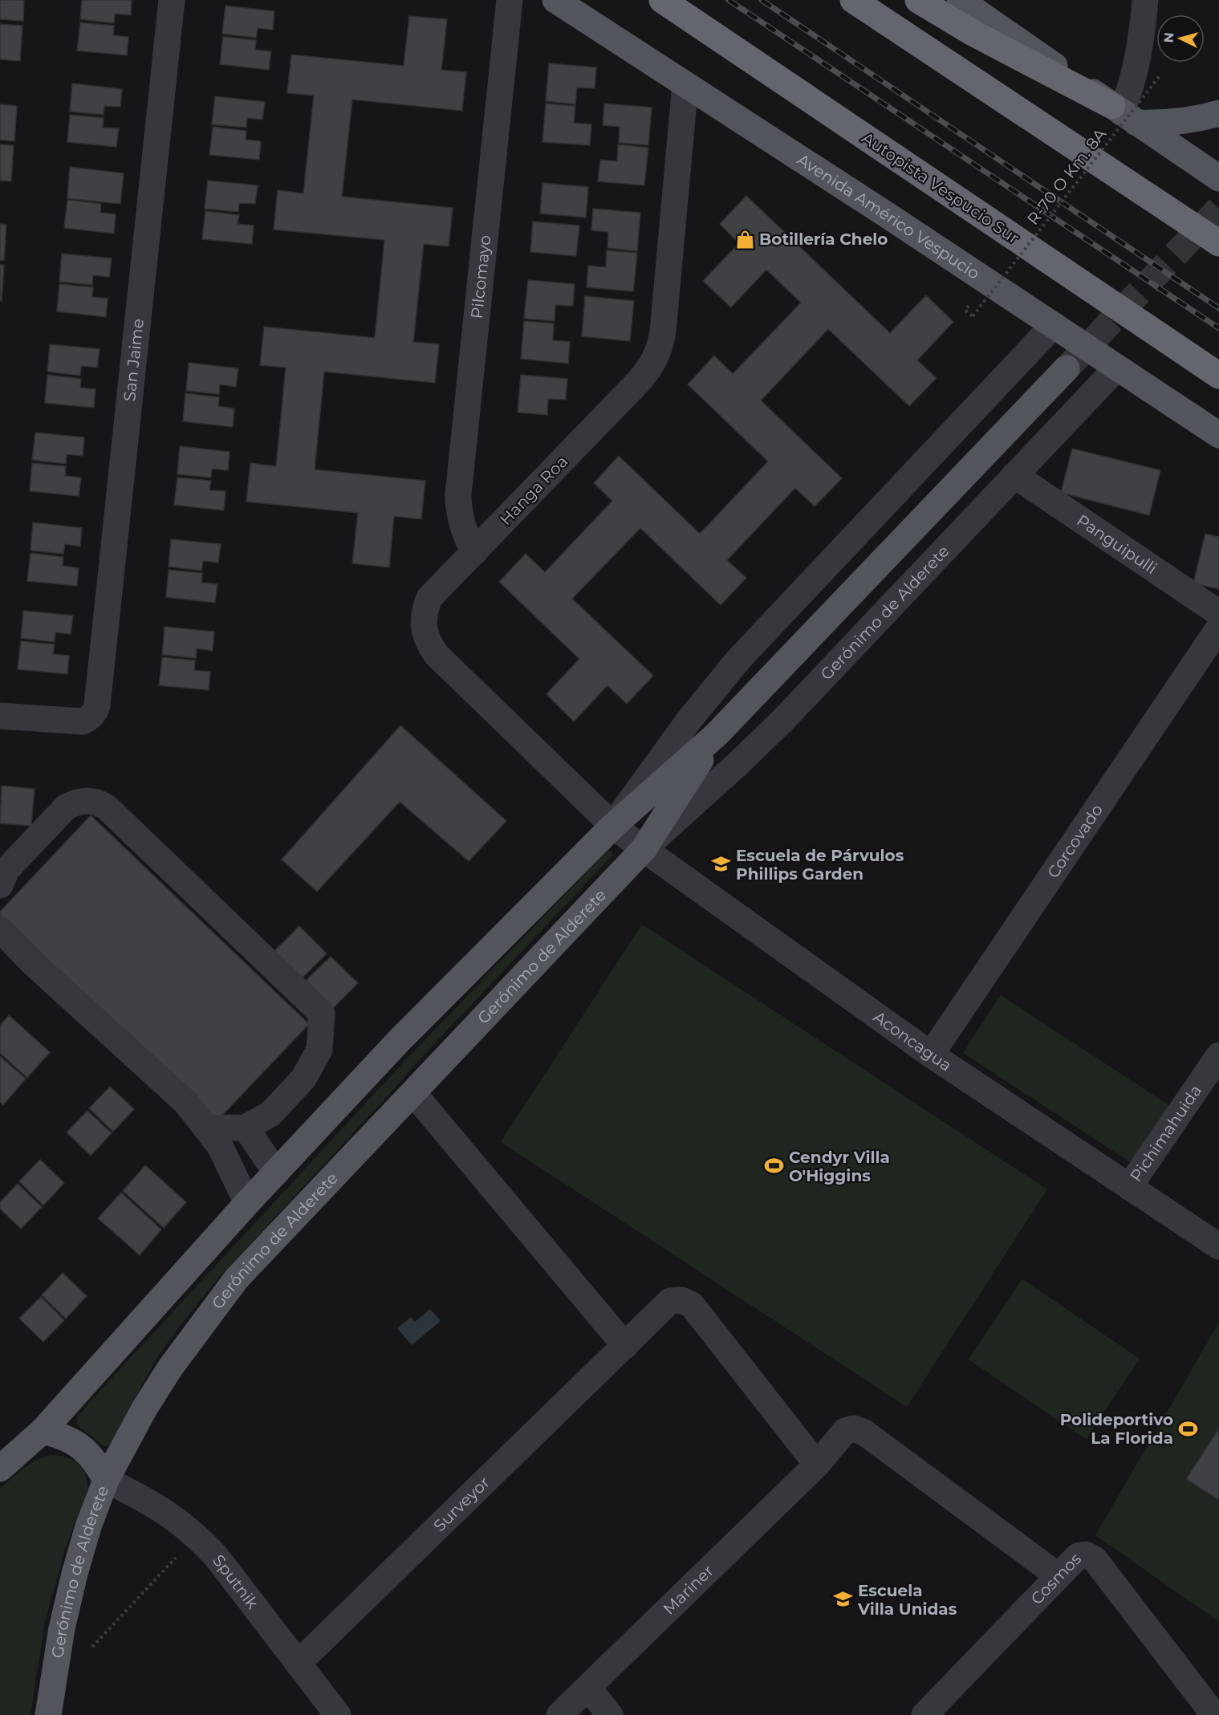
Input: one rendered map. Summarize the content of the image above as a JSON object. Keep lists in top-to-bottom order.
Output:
{
  "streets": {
    "highway": ["Autopista Vespucio Sur"],
    "main road": ["Avenida Américo Vespucio", "Gerónimo de Alderete"],
    "street": [
      "Pilcomayo",
      "San Jaime",
      "Hanga Roa",
      "Panguipulli",
      "Corcovado",
      "Aconcagua",
      "Pichimahuida",
      "Surveyor",
      "Cosmos",
      "Sputnik",
      "Mariner"
    ],
    "path": ["R-70 O Km. 8A"]
  },
  "crossings": [
    ["Avenida Américo Vespucio", "Hanga Roa"],
    ["Avenida Américo Vespucio", "Gerónimo de Alderete"],
    ["Pilcomayo", "Hanga Roa"],
    ["Hanga Roa", "Gerónimo de Alderete"],
    ["Hanga Roa", "Aconcagua"],
    ["Panguipulli", "Gerónimo de Alderete"],
    ["Gerónimo de Alderete", "Aconcagua"],
    ["Gerónimo de Alderete", "Sputnik"],
    ["Corcovado", "Aconcagua"],
    ["Aconcagua", "Pichimahuida"],
    ["Surveyor", "Sputnik"],
    ["Surveyor", "Mariner"],
    ["Cosmos", "Mariner"]
  ],
  "places": {
    "shop": ["Botillería Chelo"],
    "school or university": ["Escuela de Párvulos Phillips Garden", "Escuela Villa Unidas"],
    "sports": ["Cendyr Villa O'Higgins", "Polideportivo La Florida"]
  },
  "north": "left"
}
